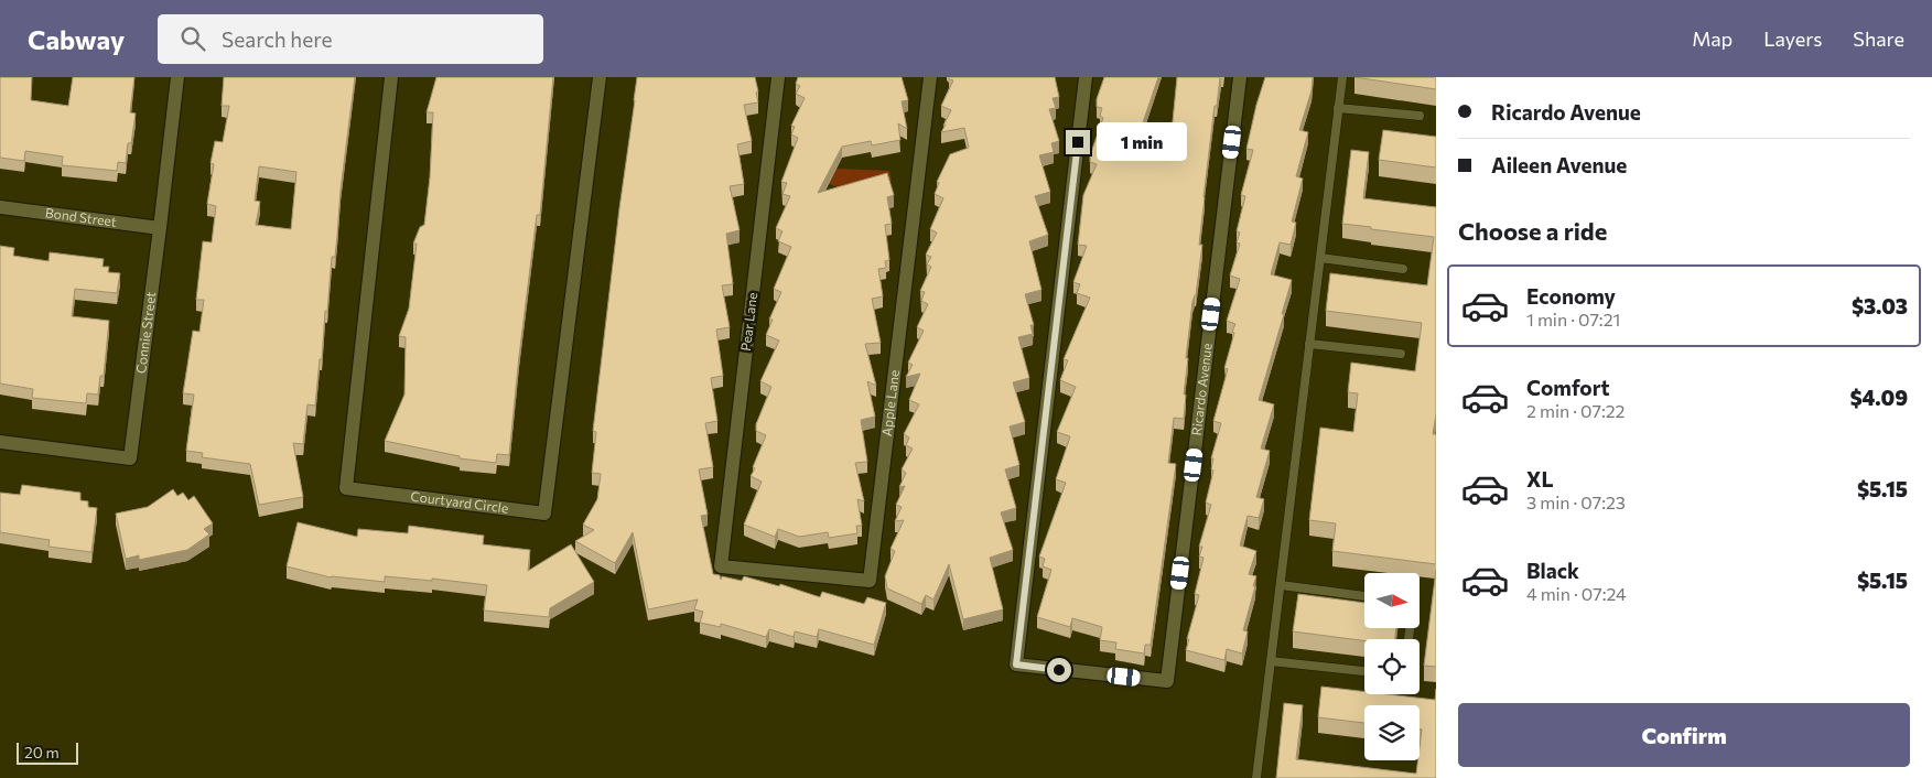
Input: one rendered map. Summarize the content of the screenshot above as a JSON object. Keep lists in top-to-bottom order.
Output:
{
  "streets": {
    "street": [
      "Bond Street",
      "Pear Lane",
      "Connie Street",
      "Ricardo Avenue",
      "Apple Lane",
      "Courtyard Circle"
    ]
  },
  "crossings": [
    ["Bond Street", "Connie Street"],
    ["Pear Lane", "Apple Lane"]
  ],
  "scale_bar": "20 m",
  "north": "right",
  "page": {
    "header": "Cabway",
    "search": "Search here",
    "nav": ["Map", "Layers", "Share"],
    "banner": ["Ricardo Avenue", "Aileen Avenue"],
    "bubble": "1 min",
    "heading": "Choose a ride",
    "list": [
      {
        "name": "Economy",
        "note": "1 min · 07:21",
        "value": "$3.03"
      },
      {
        "name": "Comfort",
        "note": "2 min · 07:22",
        "value": "$4.09"
      },
      {
        "name": "XL",
        "note": "3 min · 07:23",
        "value": "$5.15"
      },
      {
        "name": "Black",
        "note": "4 min · 07:24",
        "value": "$5.15"
      }
    ],
    "buttons": "Confirm",
    "scale": "20 m"
  }
}
